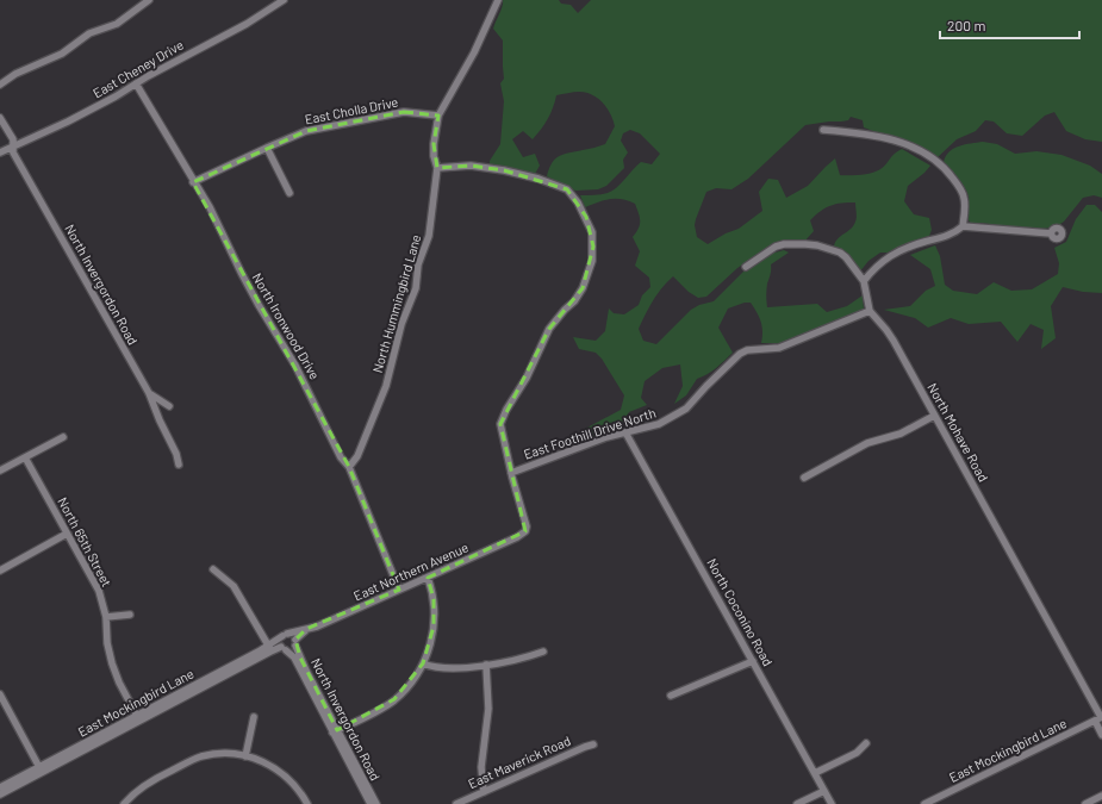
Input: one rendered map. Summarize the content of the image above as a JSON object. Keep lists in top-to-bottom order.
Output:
{
  "streets": {
    "street": [
      "East Cheney Drive",
      "East Cholla Drive",
      "North Invergordon Road",
      "North Hummingbird Lane",
      "North Ironwood Drive",
      "North Mohave Road",
      "East Foothill Drive North",
      "North 65th Street",
      "East Northern Avenue",
      "North Coconino Road",
      "East Mockingbird Lane",
      "East Maverick Road"
    ]
  },
  "crossings": [
    ["East Cheney Drive", "North Invergordon Road"],
    ["East Cheney Drive", "North Ironwood Drive"],
    ["East Cholla Drive", "North Hummingbird Lane"],
    ["East Cholla Drive", "North Ironwood Drive"],
    ["North Invergordon Road", "East Northern Avenue"],
    ["North Invergordon Road", "East Mockingbird Lane"],
    ["North Hummingbird Lane", "North Ironwood Drive"],
    ["North Ironwood Drive", "East Northern Avenue"],
    ["North Mohave Road", "East Foothill Drive North"],
    ["North Mohave Road", "East Mockingbird Lane"],
    ["East Foothill Drive North", "East Northern Avenue"],
    ["East Foothill Drive North", "North Coconino Road"],
    ["North 65th Street", "East Mockingbird Lane"],
    ["East Northern Avenue", "East Mockingbird Lane"]
  ],
  "scale_bar": "200 m"
}
